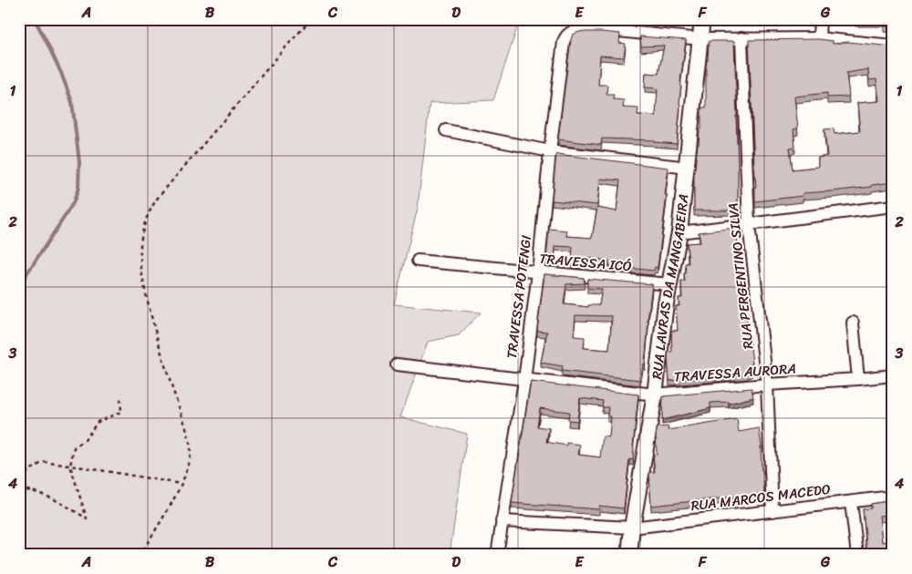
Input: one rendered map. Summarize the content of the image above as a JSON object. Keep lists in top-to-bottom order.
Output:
{
  "streets": {
    "street": [
      "TRAVESSA ICÓ",
      "RUA PERGENTINO SILVA",
      "RUA LAVRAS DA MANGABEIRA",
      "TRAVESSA POTENGI",
      "TRAVESSA AURORA",
      "RUA MARCOS MACEDO"
    ]
  },
  "crossings": [
    ["TRAVESSA ICÓ", "RUA LAVRAS DA MANGABEIRA"],
    ["TRAVESSA ICÓ", "TRAVESSA POTENGI"],
    ["RUA PERGENTINO SILVA", "TRAVESSA AURORA"],
    ["RUA PERGENTINO SILVA", "RUA MARCOS MACEDO"],
    ["RUA LAVRAS DA MANGABEIRA", "TRAVESSA POTENGI"],
    ["RUA LAVRAS DA MANGABEIRA", "TRAVESSA AURORA"],
    ["RUA LAVRAS DA MANGABEIRA", "RUA MARCOS MACEDO"],
    ["TRAVESSA POTENGI", "TRAVESSA AURORA"],
    ["TRAVESSA POTENGI", "RUA MARCOS MACEDO"]
  ],
  "grid": {
    "columns": [
      "A",
      "B",
      "C",
      "D",
      "E",
      "F",
      "G"
    ],
    "rows": [
      "1",
      "2",
      "3",
      "4"
    ]
  }
}
